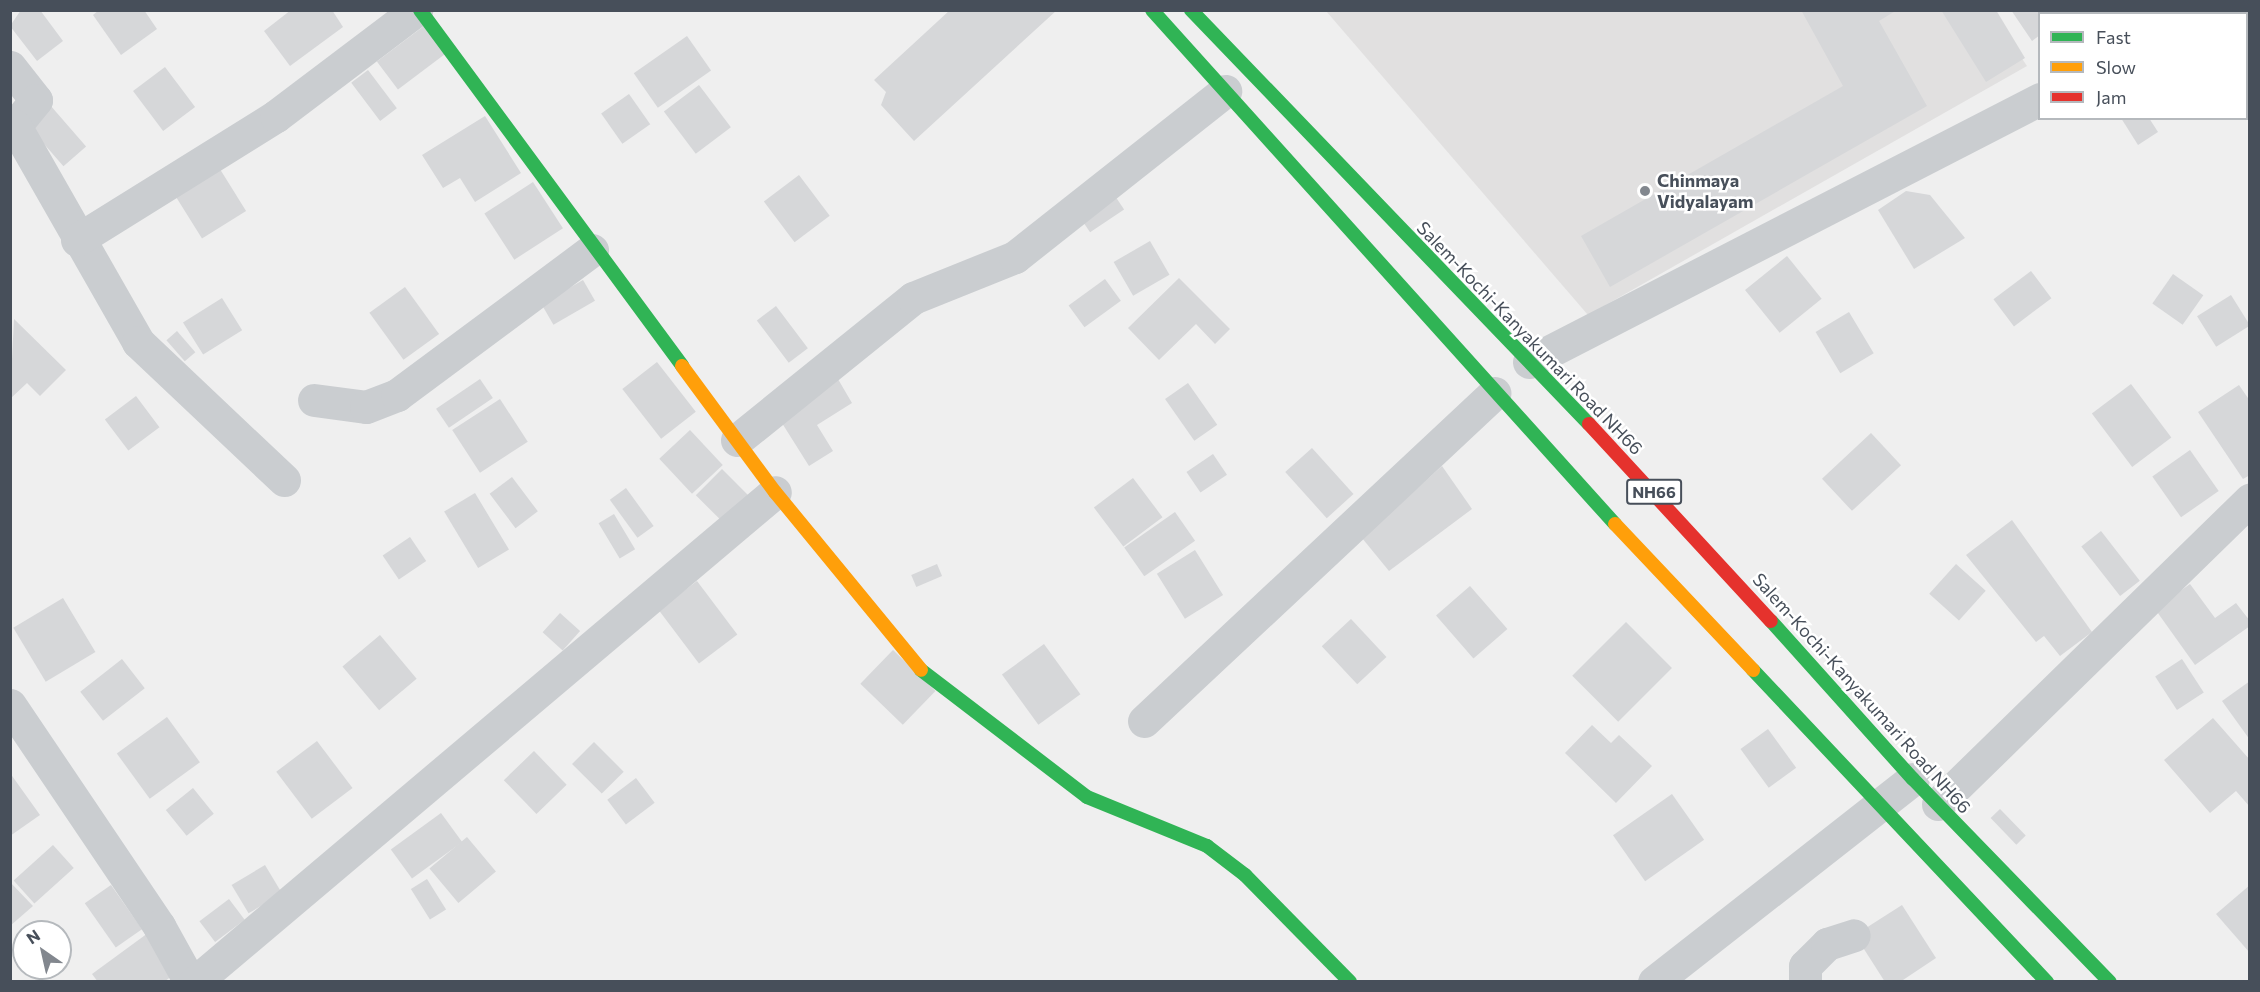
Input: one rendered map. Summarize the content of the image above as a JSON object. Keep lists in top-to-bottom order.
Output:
{
  "streets": {
    "main road": ["Salem-Kochi-Kanyakumari Road NH66", "NH66"]
  },
  "places": ["Chinmaya Vidyalayam"],
  "legend": ["Fast", "Slow", "Jam"],
  "north": "top left"
}
